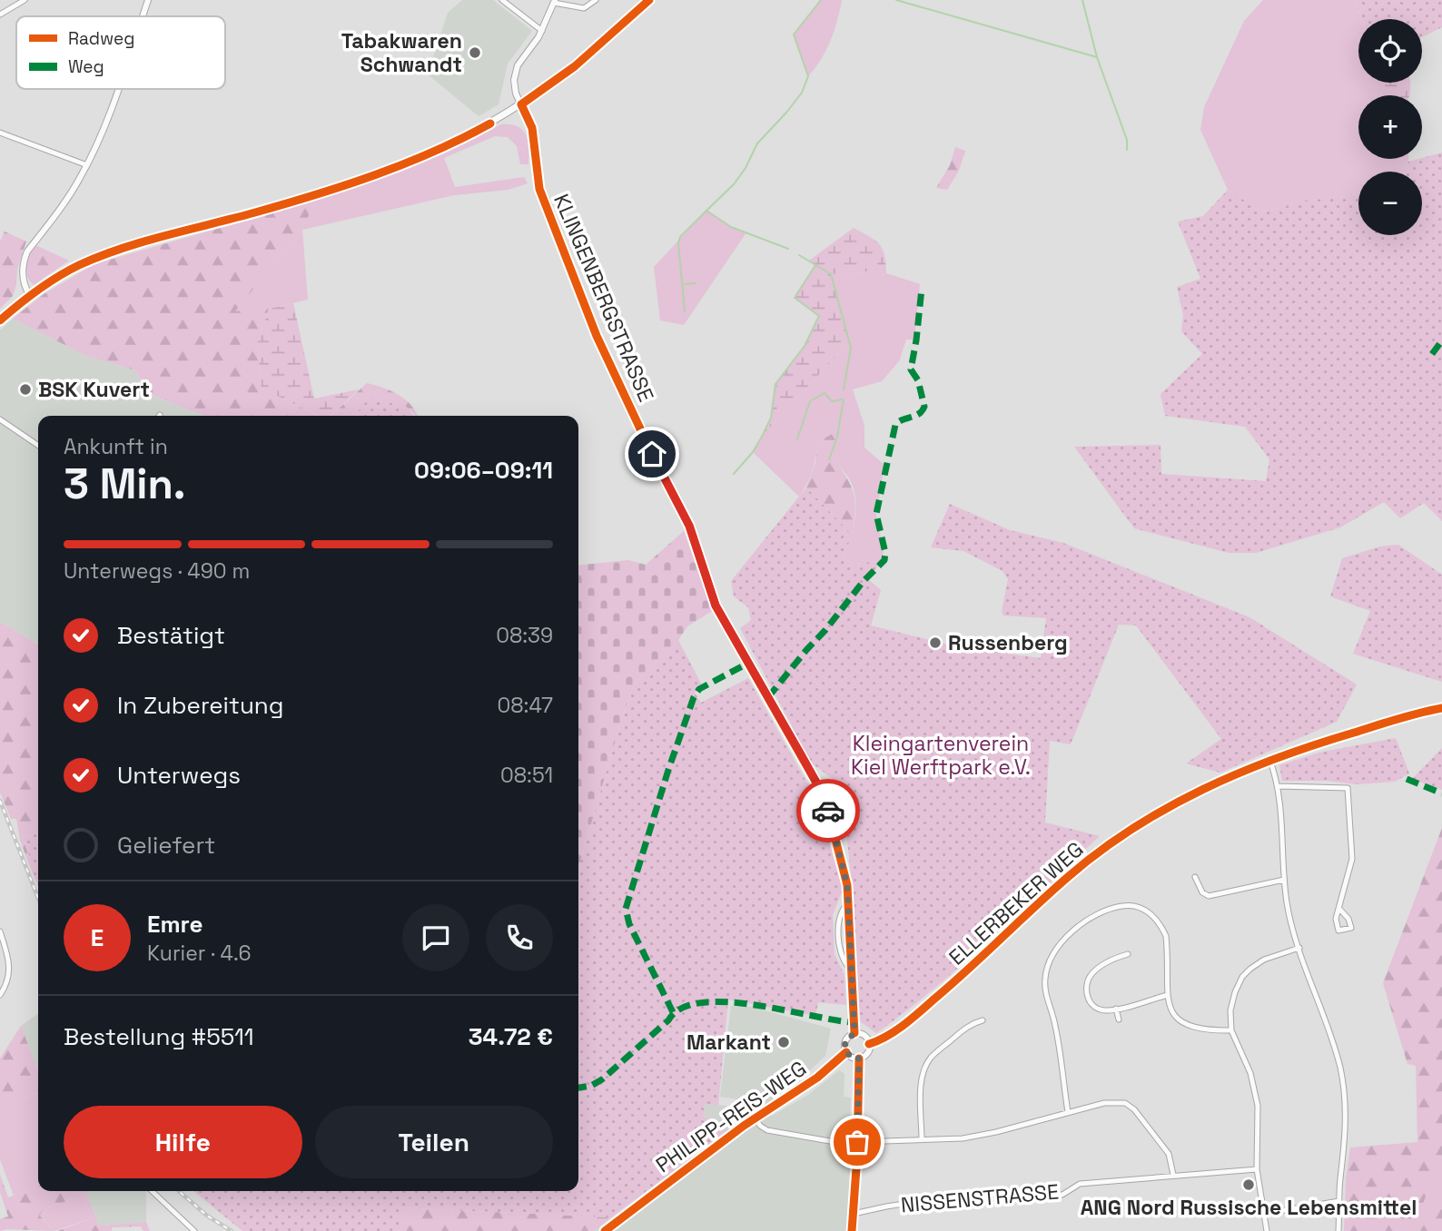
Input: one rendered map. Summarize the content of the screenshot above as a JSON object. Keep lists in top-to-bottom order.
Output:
{
  "streets": {
    "street": [
      "KLINGENBERGSTRASSE",
      "ELLERBEKER WEG",
      "PHILIPP-REIS-WEG",
      "NISSENSTRASSE"
    ]
  },
  "crossings": [
    ["KLINGENBERGSTRASSE", "ELLERBEKER WEG"],
    ["KLINGENBERGSTRASSE", "PHILIPP-REIS-WEG"],
    ["ELLERBEKER WEG", "PHILIPP-REIS-WEG"]
  ],
  "parks": ["Kleingartenverein Kiel Werftpark e.V."],
  "places": [
    "Tabakwaren Schwandt",
    "BSK Kuvert",
    "Russenberg",
    "Markant",
    "ANG Nord Russische Lebensmittel"
  ],
  "legend": ["Radweg", "Weg"],
  "page": {
    "map_buttons": ["+", "−"],
    "heading": ["3 Min.", "Ankunft in", "09:06–09:11"],
    "panel": [
      "Emre",
      "Kurier · 4.6",
      "Bestellung #5511",
      "34.72 €"
    ],
    "bar": "Unterwegs · 490 m",
    "list": [
      ["Bestätigt", "08:39"],
      ["In Zubereitung", "08:47"],
      ["Unterwegs", "08:51"],
      "Geliefert"
    ],
    "round": "E",
    "buttons": ["Hilfe", "Teilen"]
  }
}
